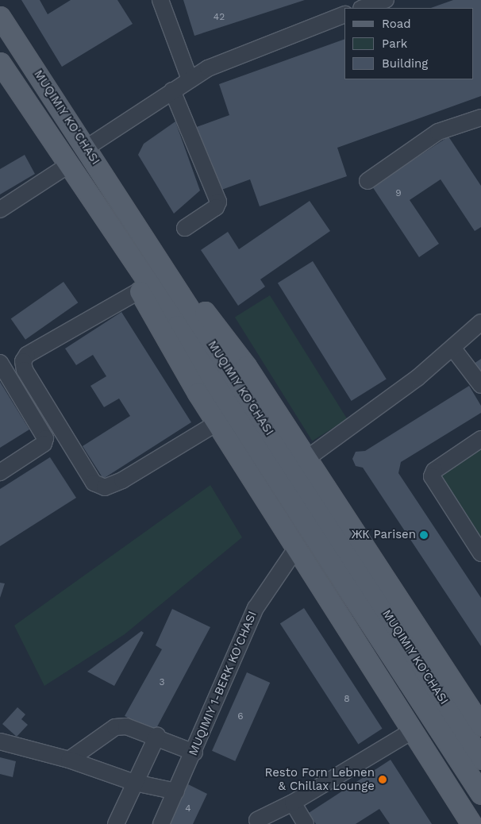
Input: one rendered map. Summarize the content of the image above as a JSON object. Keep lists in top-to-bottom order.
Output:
{
  "streets": {
    "main road": ["MUQIMIY KO'CHASI"],
    "lane": ["MUQIMIY 1-BERK KO'CHASI"]
  },
  "places": ["ЖК Parisen", "Resto Forn Lebnen & Chillax Lounge"],
  "house_numbers": [
    "42",
    "9",
    "3",
    "8",
    "6",
    "4"
  ],
  "legend": ["Road", "Park", "Building"]
}
